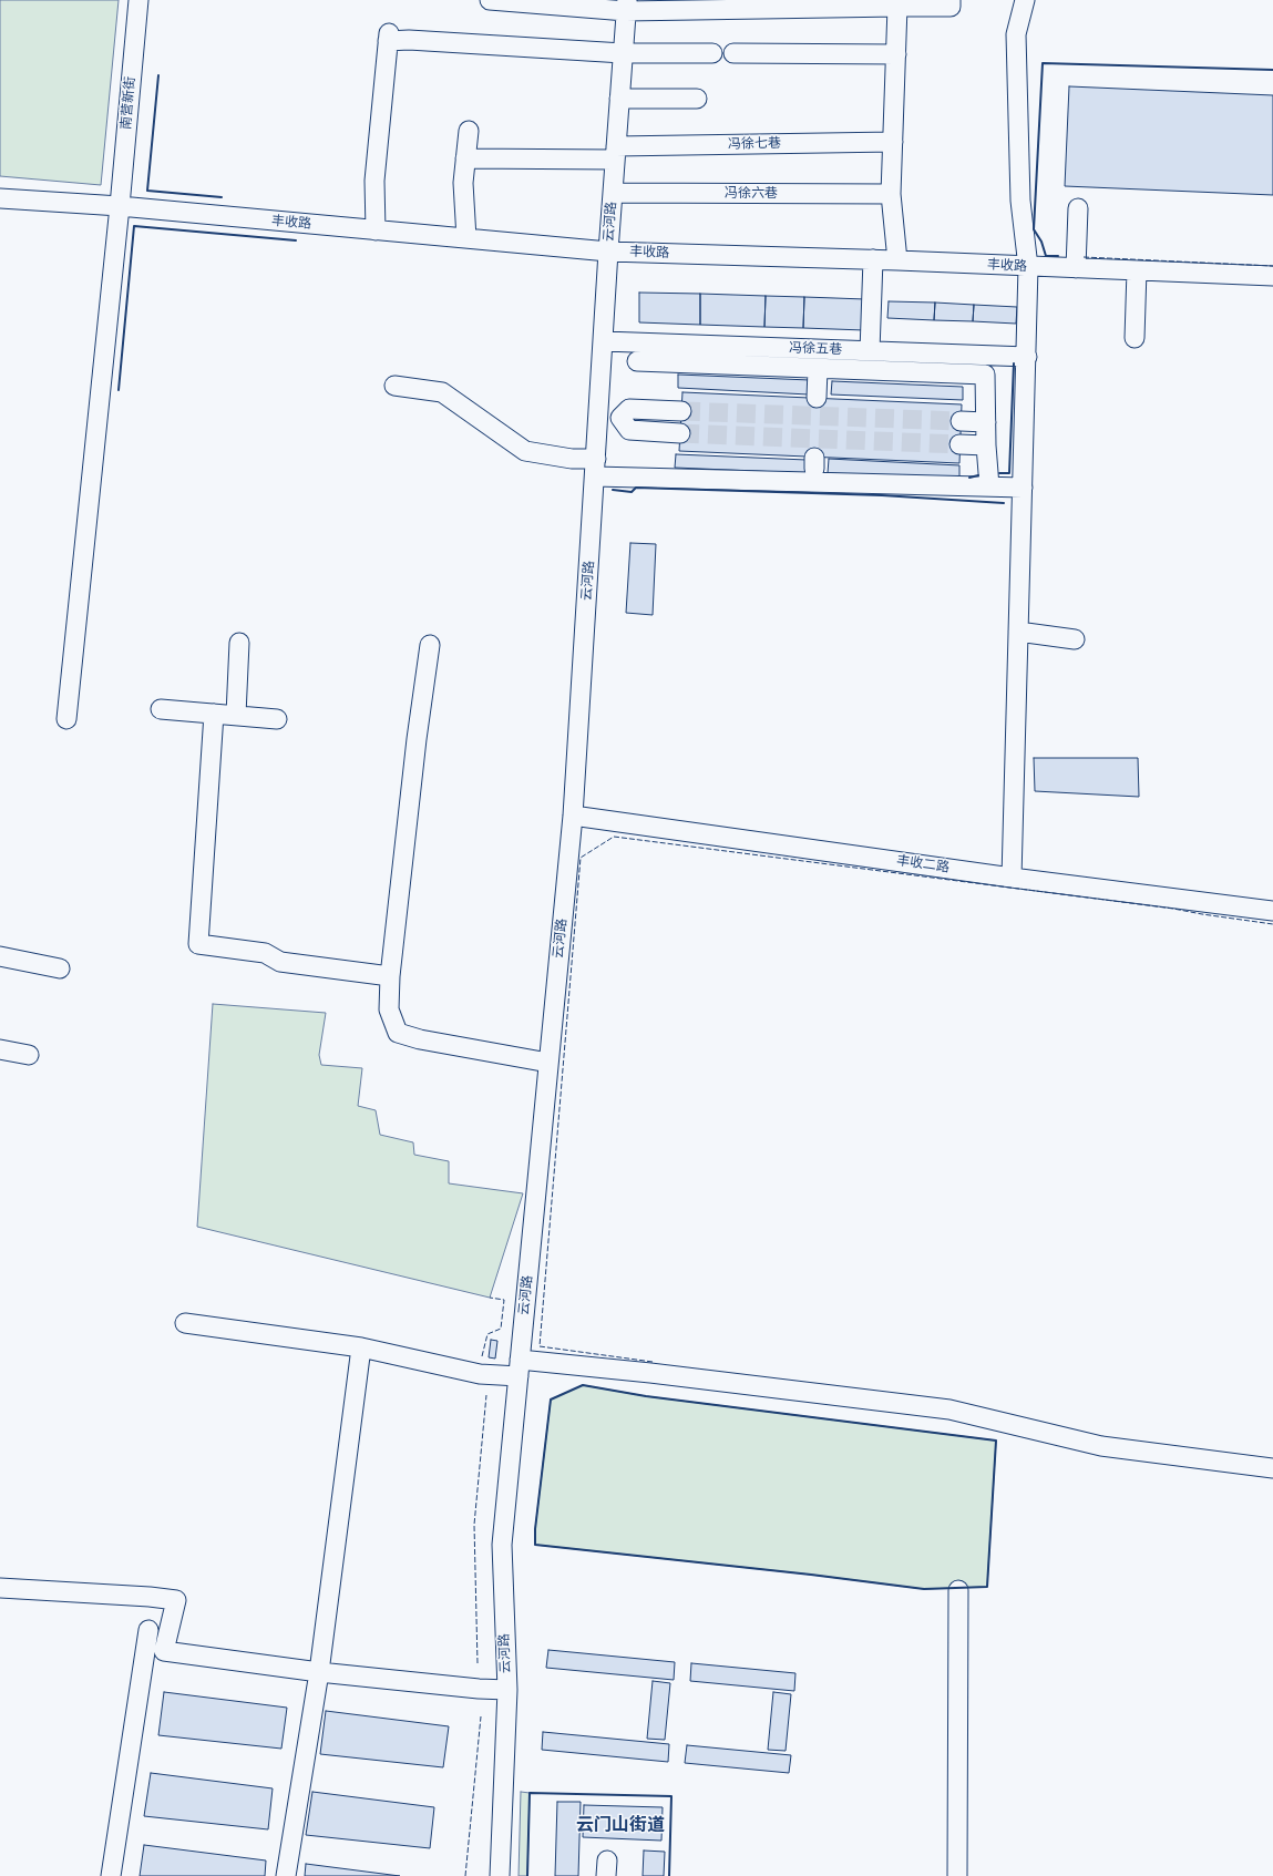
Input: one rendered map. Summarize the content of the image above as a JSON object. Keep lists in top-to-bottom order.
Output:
{
  "streets": {
    "street": [
      "南营新街",
      "冯徐七巷",
      "冯徐六巷",
      "云河路",
      "丰收路",
      "冯徐五巷",
      "丰收二路"
    ]
  },
  "crossings": [
    ["南营新街", "丰收路"],
    ["冯徐七巷", "云河路"],
    ["冯徐六巷", "云河路"],
    ["云河路", "丰收路"],
    ["云河路", "冯徐五巷"],
    ["云河路", "丰收二路"]
  ],
  "districts": ["云门山街道"]
}
